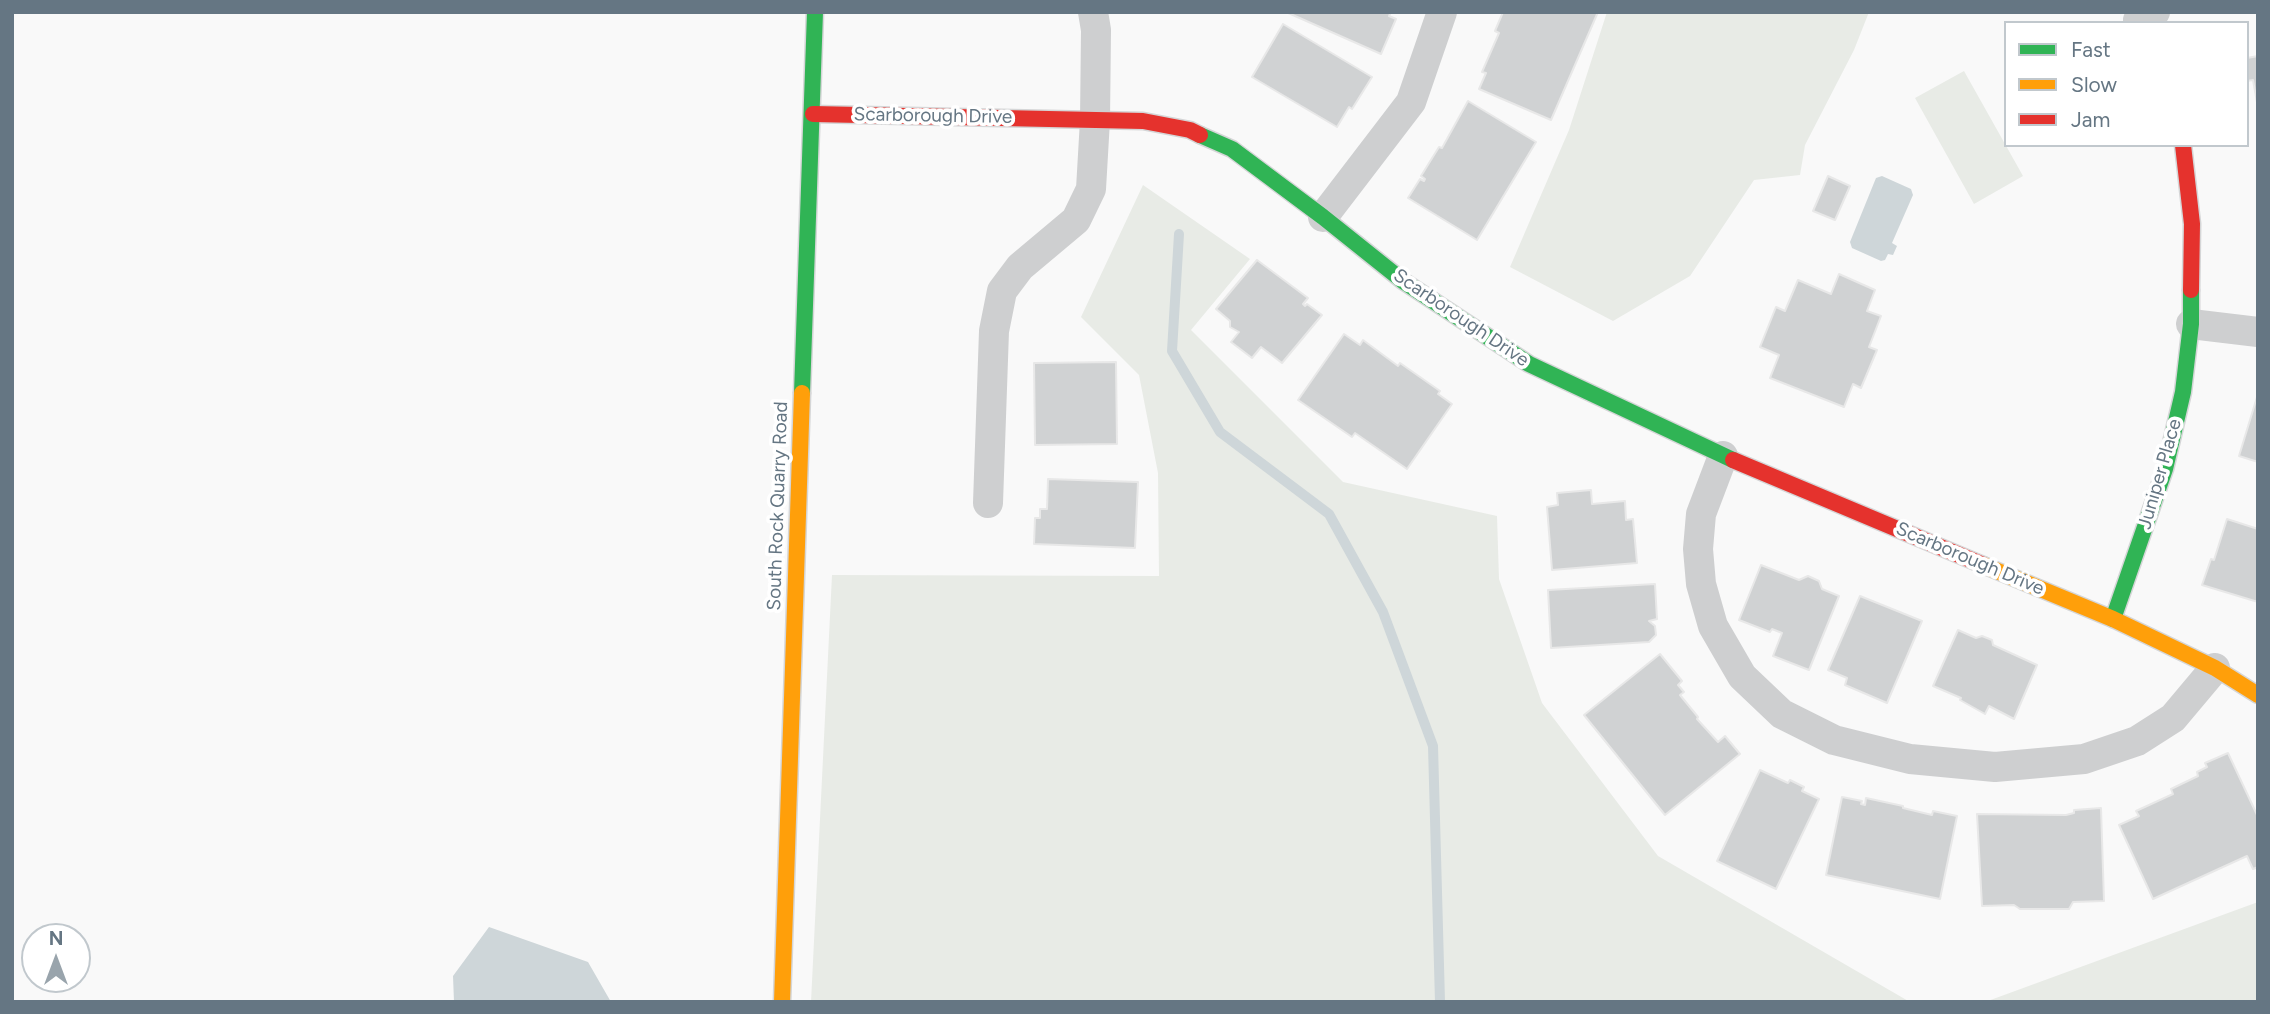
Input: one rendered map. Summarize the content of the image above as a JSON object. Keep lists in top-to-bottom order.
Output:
{
  "streets": {
    "street": ["Scarborough Drive", "Juniper Place", "South Rock Quarry Road"]
  },
  "crossings": [
    ["Scarborough Drive", "Juniper Place"],
    ["Scarborough Drive", "South Rock Quarry Road"]
  ],
  "legend": ["Fast", "Slow", "Jam"],
  "north": "top"
}
